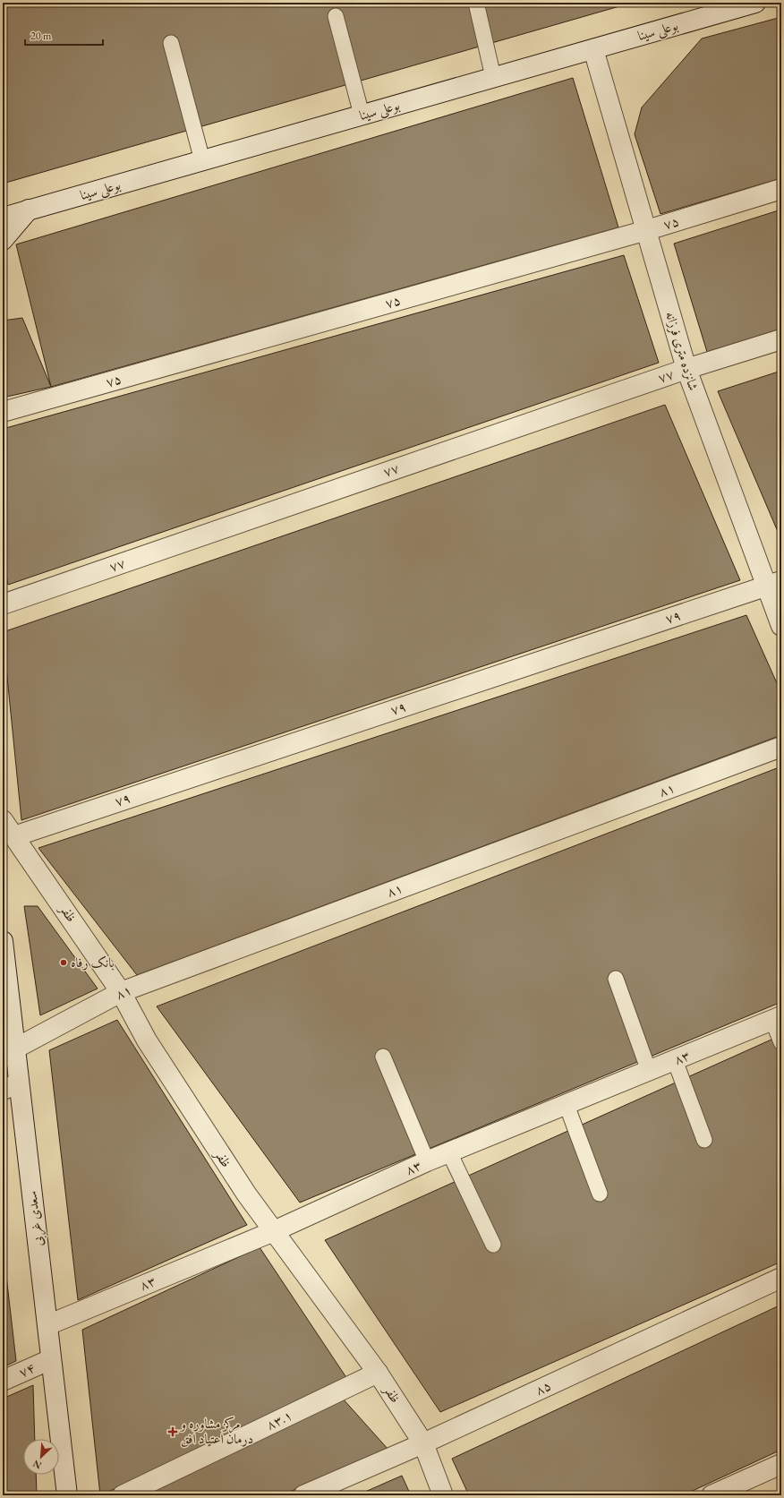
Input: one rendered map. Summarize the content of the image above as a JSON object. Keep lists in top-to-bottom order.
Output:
{
  "streets": {
    "street": [
      "بوعلی سینا",
      "۷۵",
      "شانزده متری فرزانه",
      "۷۷",
      "۷۹",
      "۸۱",
      "ظفر",
      "۸۳",
      "سعدی غربی",
      "۷۴",
      "۸۵",
      "۸۳.۱"
    ]
  },
  "crossings": [
    ["بوعلی سینا", "شانزده متری فرزانه"],
    ["۷۵", "شانزده متری فرزانه"],
    ["شانزده متری فرزانه", "۷۷"],
    ["شانزده متری فرزانه", "۷۹"],
    ["۷۹", "ظفر"],
    ["۸۱", "ظفر"],
    ["۸۱", "سعدی غربی"],
    ["ظفر", "۸۳"],
    ["ظفر", "۸۵"],
    ["ظفر", "۸۳.۱"],
    ["۸۳", "سعدی غربی"],
    ["سعدی غربی", "۷۴"]
  ],
  "places": {
    "other": ["بانک رفاه"],
    "health": ["مرکز مشاوره و درمان اعتیاد افق"]
  },
  "scale_bar": "20 m",
  "north": "bottom left"
}
